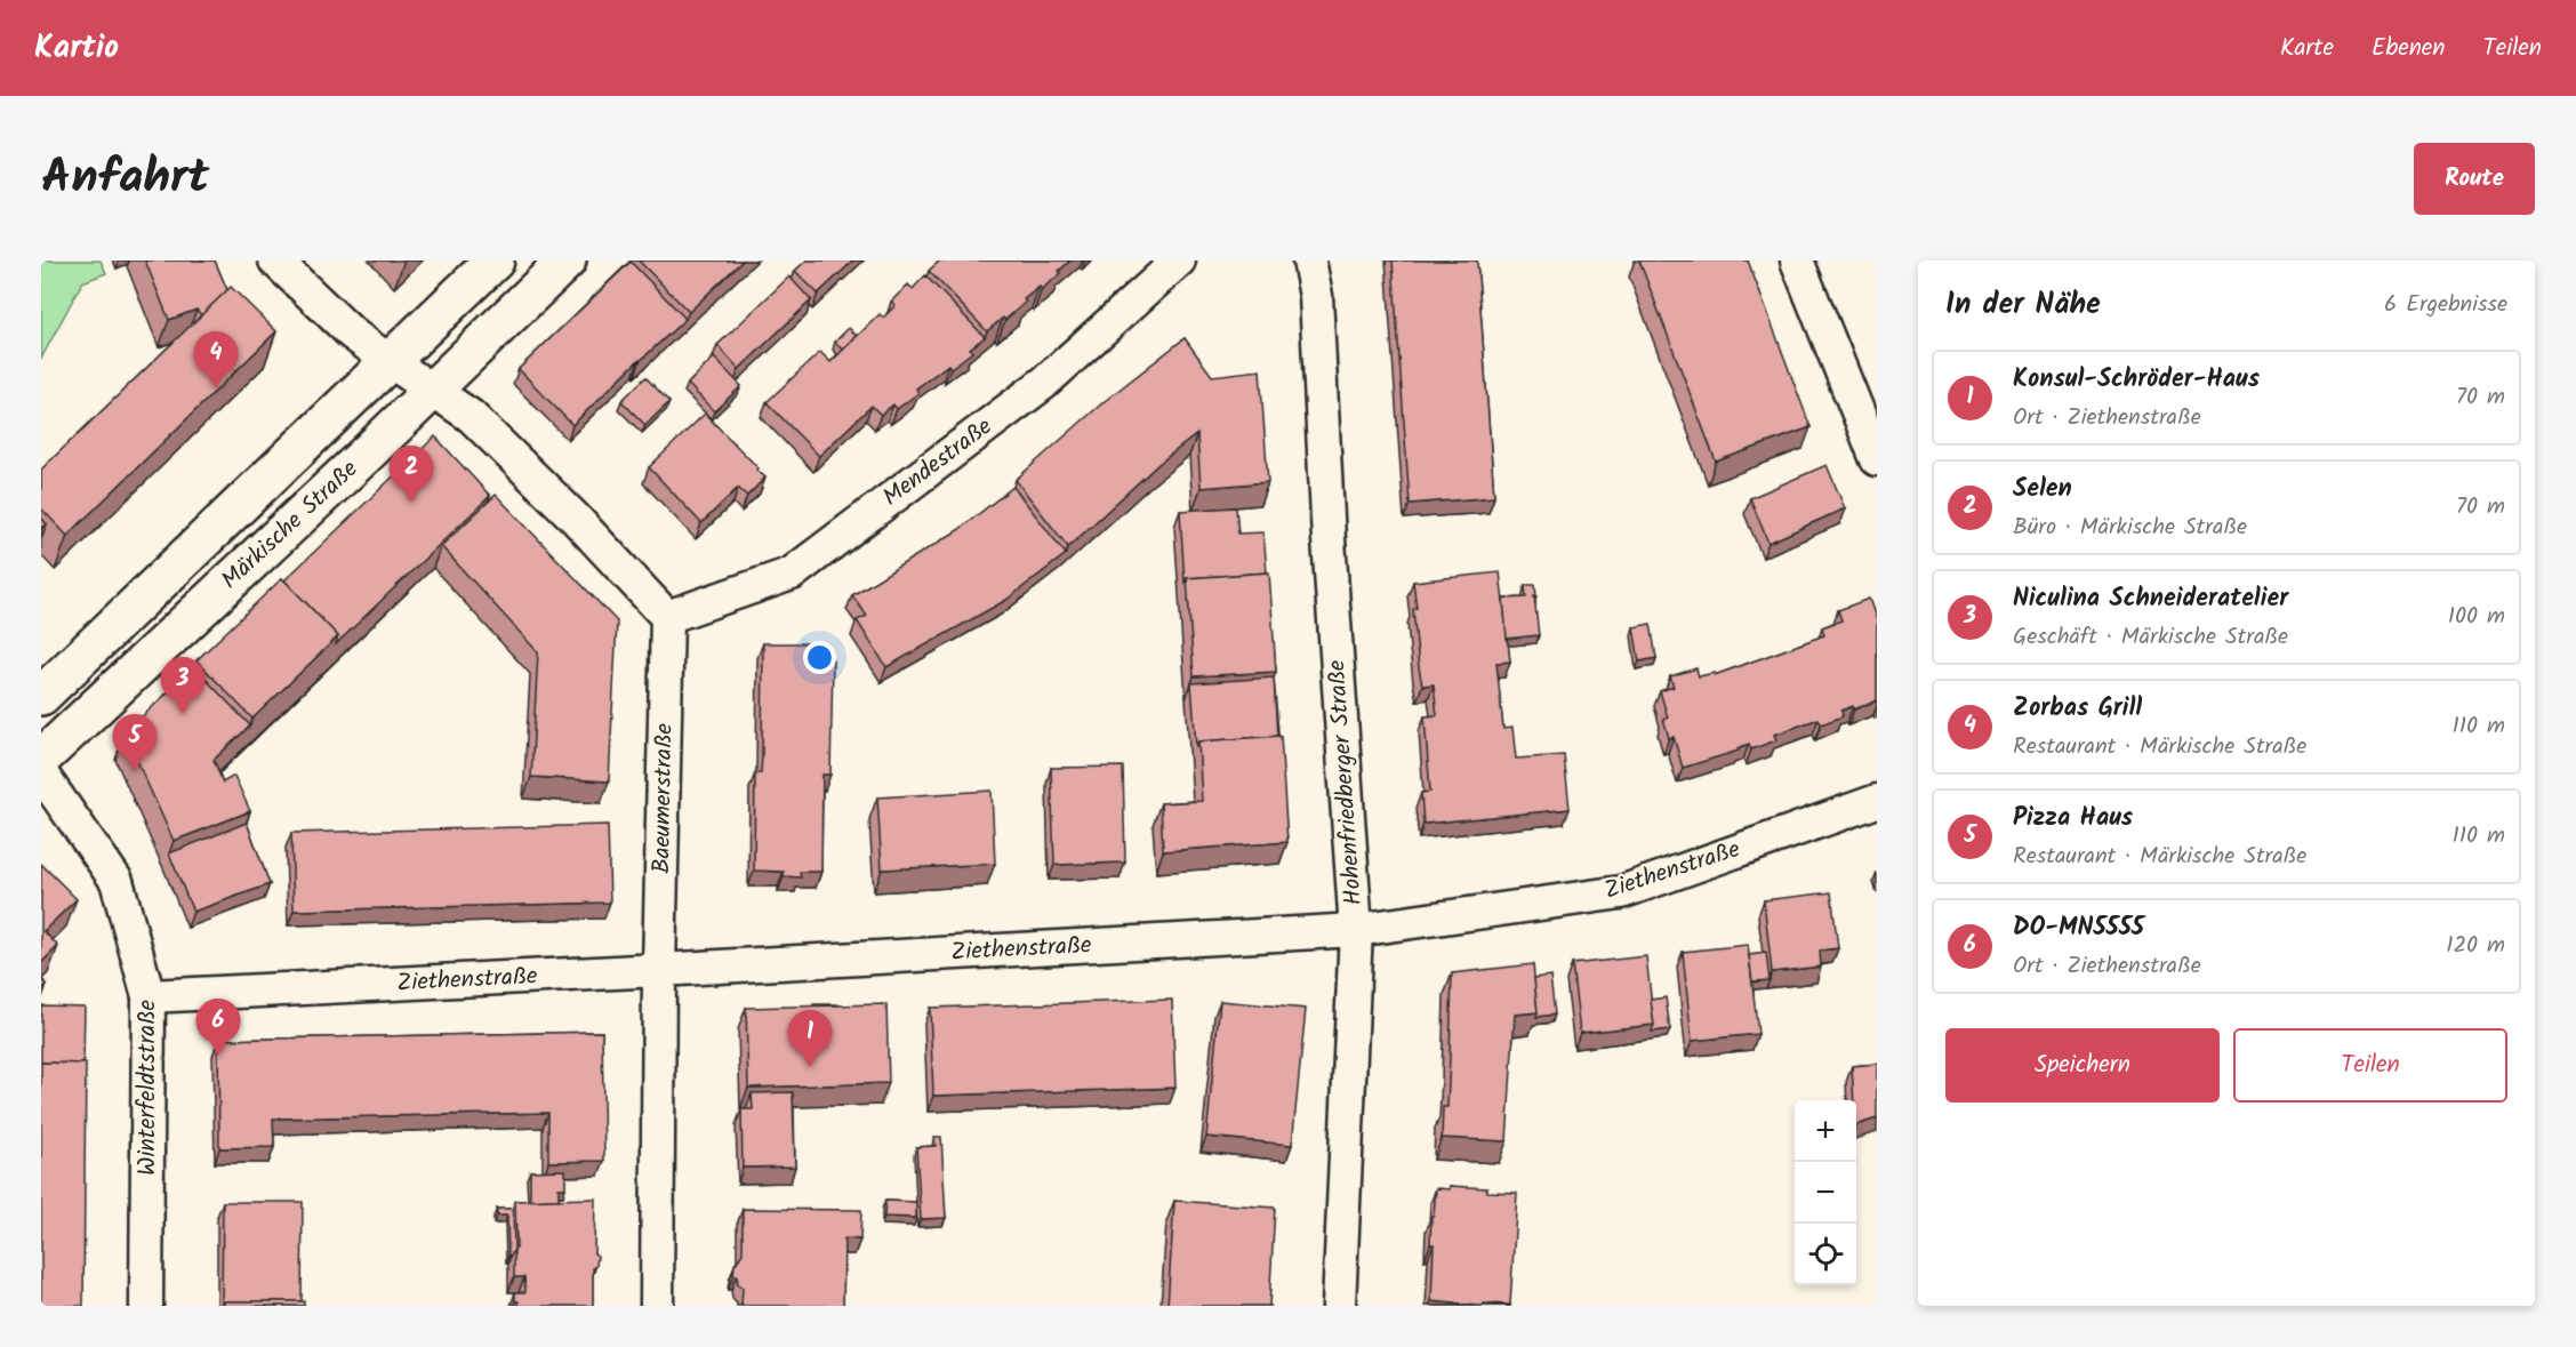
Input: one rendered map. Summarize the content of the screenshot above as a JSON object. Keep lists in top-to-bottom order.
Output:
{
  "streets": {
    "main road": ["Märkische Straße"],
    "street": [
      "Mendestraße",
      "Hohenfriedberger Straße",
      "Baeumerstraße",
      "Ziethenstraße",
      "Winterfeldtstraße"
    ]
  },
  "crossings": [
    ["Mendestraße", "Baeumerstraße"],
    ["Hohenfriedberger Straße", "Ziethenstraße"],
    ["Baeumerstraße", "Ziethenstraße"],
    ["Ziethenstraße", "Winterfeldtstraße"]
  ],
  "page": {
    "header": "Kartio",
    "nav": ["Karte", "Ebenen", "Teilen"],
    "title": "Anfahrt",
    "buttons": [
      "Route",
      ["Speichern", "Teilen"]
    ],
    "heading": ["In der Nähe", "6 Ergebnisse"],
    "pins": [
      "4",
      "2",
      "3",
      "5",
      "6",
      "1"
    ],
    "list": [
      {
        "mark": "1",
        "name": "Konsul-Schröder-Haus",
        "note": "Ort · Ziethenstraße",
        "value": "70 m"
      },
      {
        "mark": "2",
        "name": "Selen",
        "note": "Büro · Märkische Straße",
        "value": "70 m"
      },
      {
        "mark": "3",
        "name": "Niculina Schneideratelier",
        "note": "Geschäft · Märkische Straße",
        "value": "100 m"
      },
      {
        "mark": "4",
        "name": "Zorbas Grill",
        "note": "Restaurant · Märkische Straße",
        "value": "110 m"
      },
      {
        "mark": "5",
        "name": "Pizza Haus",
        "note": "Restaurant · Märkische Straße",
        "value": "110 m"
      },
      {
        "mark": "6",
        "name": "DO-MN5555",
        "note": "Ort · Ziethenstraße",
        "value": "120 m"
      }
    ],
    "map_buttons": ["+", "−"]
  }
}
